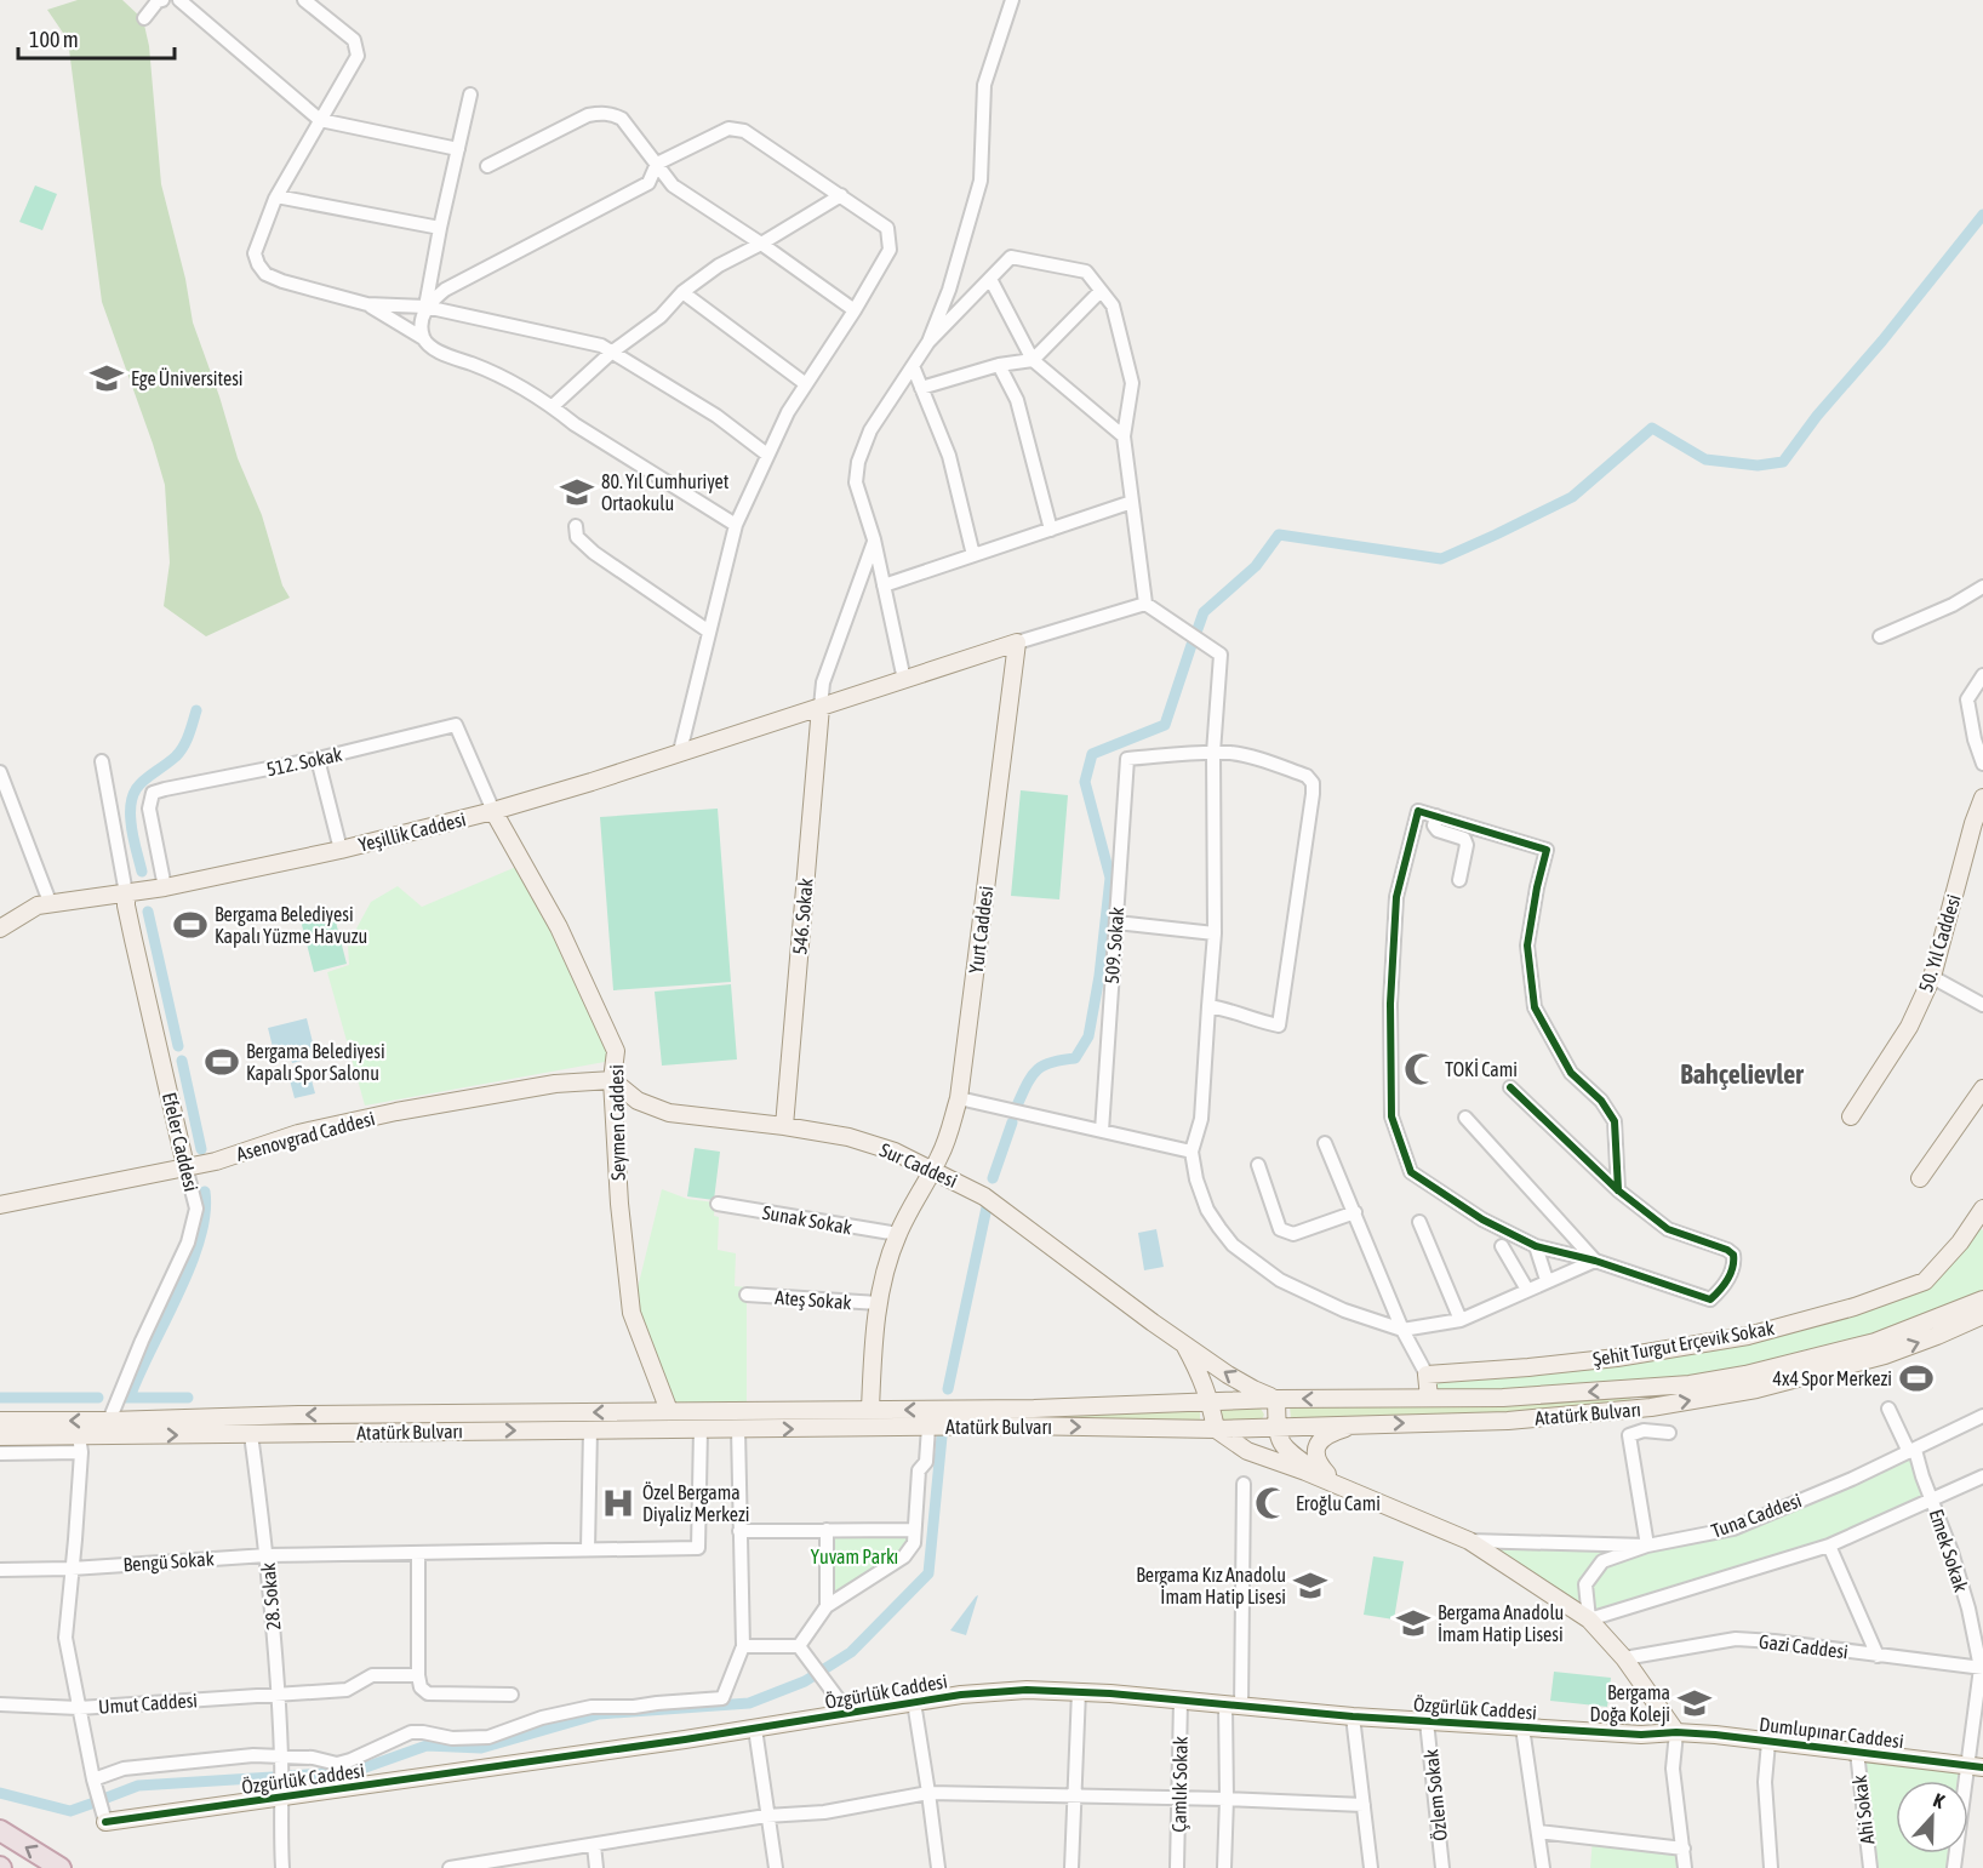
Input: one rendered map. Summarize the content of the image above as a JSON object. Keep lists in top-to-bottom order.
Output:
{
  "streets": {
    "main road": [
      "Yeşillik Caddesi",
      "546. Sokak",
      "Yurt Caddesi",
      "50. Yıl Caddesi",
      "Seymen Caddesi",
      "Asenovgrad Caddesi",
      "Efeler Caddesi",
      "Sur Caddesi",
      "Şehit Turgut Erçevik Sokak",
      "Atatürk Bulvarı",
      "Tuna Caddesi",
      "Özgürlük Caddesi",
      "Dumlupınar Caddesi"
    ],
    "street": [
      "512. Sokak",
      "509. Sokak",
      "Sunak Sokak",
      "Ateş Sokak",
      "Emek Sokak",
      "Bengü Sokak",
      "28. Sokak",
      "Gazi Caddesi",
      "Umut Caddesi",
      "Çamlık Sokak",
      "Özlem Sokak",
      "Ahi Sokak"
    ]
  },
  "crossings": [
    ["512. Sokak", "Yeşillik Caddesi"],
    ["512. Sokak", "Seymen Caddesi"],
    ["Yeşillik Caddesi", "546. Sokak"],
    ["Yeşillik Caddesi", "Seymen Caddesi"],
    ["Yeşillik Caddesi", "Efeler Caddesi"],
    ["546. Sokak", "Sur Caddesi"],
    ["Yurt Caddesi", "Sur Caddesi"],
    ["Yurt Caddesi", "Sunak Sokak"],
    ["Yurt Caddesi", "Ateş Sokak"],
    ["Yurt Caddesi", "Atatürk Bulvarı"],
    ["Seymen Caddesi", "Asenovgrad Caddesi"],
    ["Seymen Caddesi", "Sur Caddesi"],
    ["Seymen Caddesi", "Atatürk Bulvarı"],
    ["Asenovgrad Caddesi", "Efeler Caddesi"],
    ["Asenovgrad Caddesi", "Sur Caddesi"],
    ["Efeler Caddesi", "Atatürk Bulvarı"],
    ["Sur Caddesi", "Atatürk Bulvarı"],
    ["Sur Caddesi", "Tuna Caddesi"],
    ["Atatürk Bulvarı", "Tuna Caddesi"],
    ["Atatürk Bulvarı", "Bengü Sokak"],
    ["Atatürk Bulvarı", "28. Sokak"],
    ["Tuna Caddesi", "Emek Sokak"],
    ["Tuna Caddesi", "Gazi Caddesi"],
    ["Tuna Caddesi", "Özgürlük Caddesi"],
    ["Tuna Caddesi", "Dumlupınar Caddesi"],
    ["Emek Sokak", "Gazi Caddesi"],
    ["Emek Sokak", "Dumlupınar Caddesi"],
    ["Bengü Sokak", "28. Sokak"],
    ["28. Sokak", "Özgürlük Caddesi"],
    ["28. Sokak", "Umut Caddesi"],
    ["Özgürlük Caddesi", "Dumlupınar Caddesi"],
    ["Özgürlük Caddesi", "Çamlık Sokak"],
    ["Özgürlük Caddesi", "Özlem Sokak"],
    ["Dumlupınar Caddesi", "Ahi Sokak"]
  ],
  "districts": ["Bahçelievler"],
  "parks": ["Yuvam Parkı"],
  "places": {
    "school or university": [
      "Ege Üniversitesi",
      "80. Yıl Cumhuriyet Ortaokulu",
      "Bergama Kız Anadolu İmam Hatip Lisesi",
      "Bergama Anadolu İmam Hatip Lisesi",
      "Bergama Doğa Koleji"
    ],
    "sports": ["Bergama Belediyesi Kapalı Yüzme Havuzu", "Bergama Belediyesi Kapalı Spor Salonu", "4x4 Spor Merkezi"],
    "mosque": ["TOKİ Cami", "Eroğlu Cami"],
    "hospital": ["Özel Bergama Diyaliz Merkezi"]
  },
  "scale_bar": "100 m",
  "north": "top"
}
